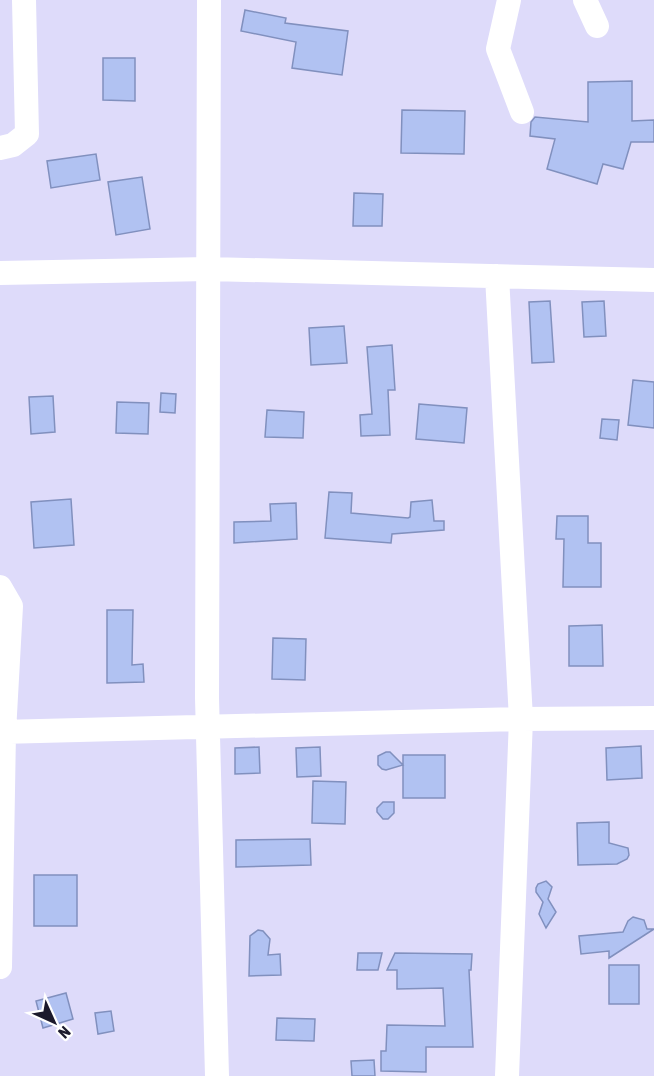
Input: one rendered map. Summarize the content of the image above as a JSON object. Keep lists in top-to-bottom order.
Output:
{
  "north": "bottom right"
}
